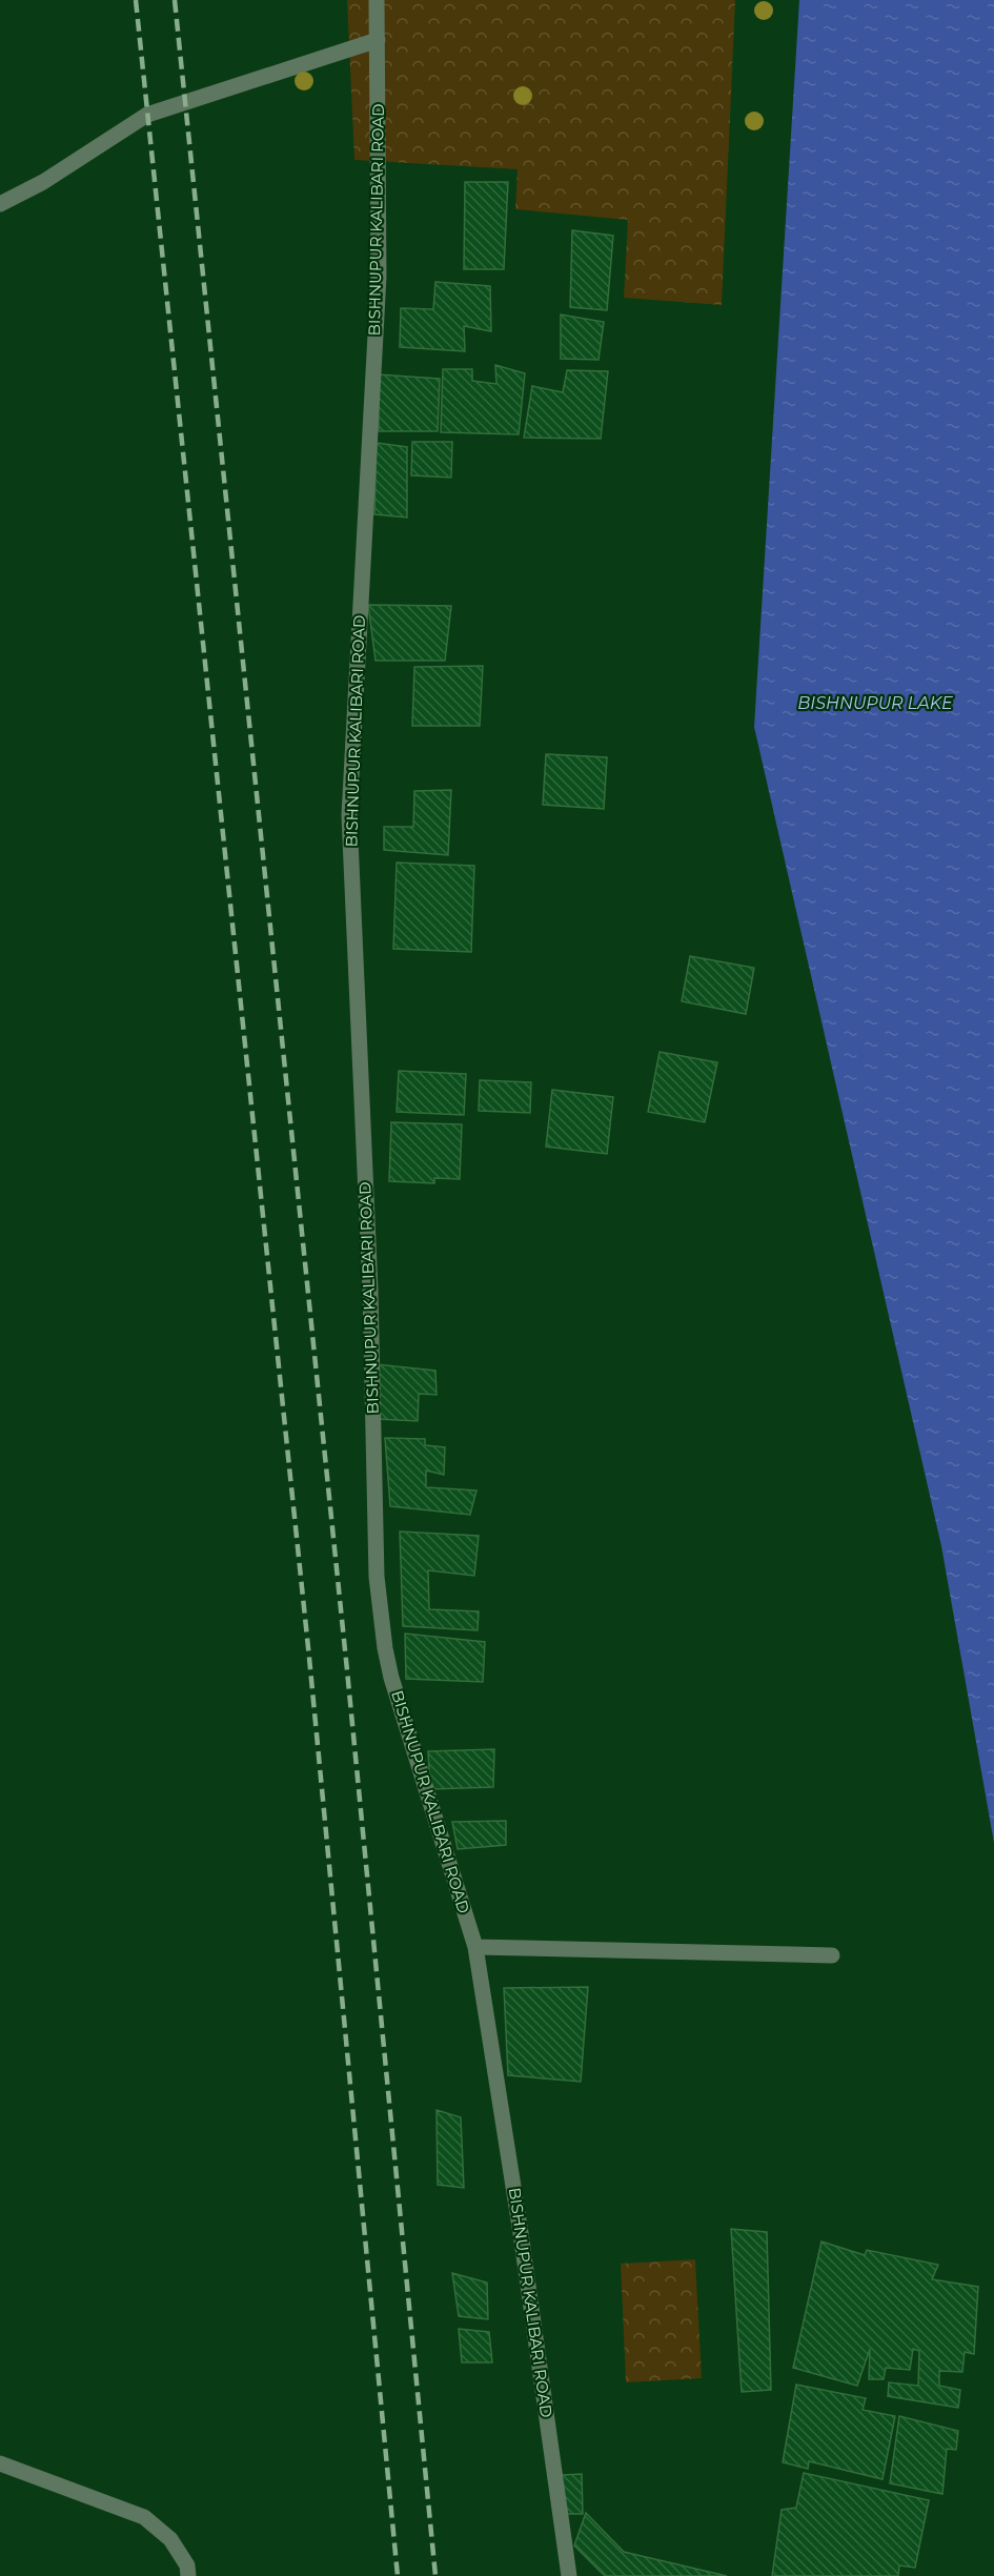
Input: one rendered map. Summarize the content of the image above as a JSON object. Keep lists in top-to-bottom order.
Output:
{
  "streets": {
    "street": ["BISHNUPUR KALIBARI ROAD"]
  },
  "water": ["BISHNUPUR LAKE"]
}
